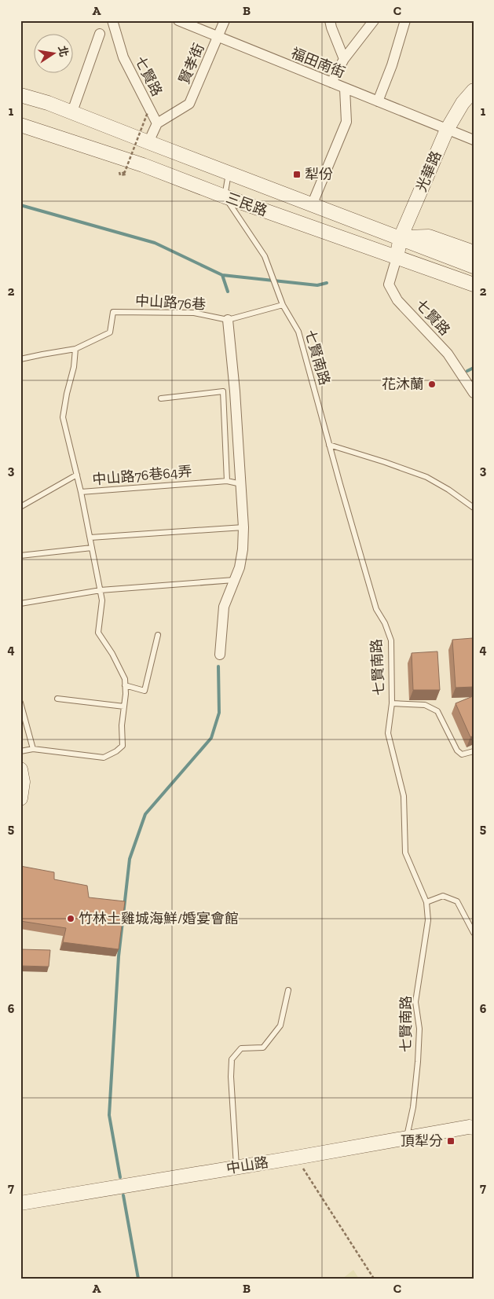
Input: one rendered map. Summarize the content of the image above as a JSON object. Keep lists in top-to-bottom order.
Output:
{
  "streets": {
    "street": [
      "福田南街",
      "賢孝街",
      "七賢路",
      "光華路",
      "三民路",
      "中山路"
    ],
    "lane": ["中山路76巷", "七賢南路", "中山路76巷64弄"]
  },
  "crossings": [
    ["福田南街", "賢孝街"],
    ["福田南街", "光華路"],
    ["賢孝街", "七賢路"],
    ["七賢路", "光華路"],
    ["七賢路", "三民路"],
    ["光華路", "三民路"],
    ["三民路", "七賢南路"],
    ["中山路76巷", "七賢南路"],
    ["七賢南路", "中山路"]
  ],
  "places": {
    "transit": ["犁份", "頂犁分"],
    "other": ["花沐蘭", "竹林土雞城海鮮/婚宴會館"]
  },
  "north": "right",
  "grid": {
    "columns": ["A", "B", "C"],
    "rows": [
      "1",
      "2",
      "3",
      "4",
      "5",
      "6",
      "7"
    ]
  }
}
